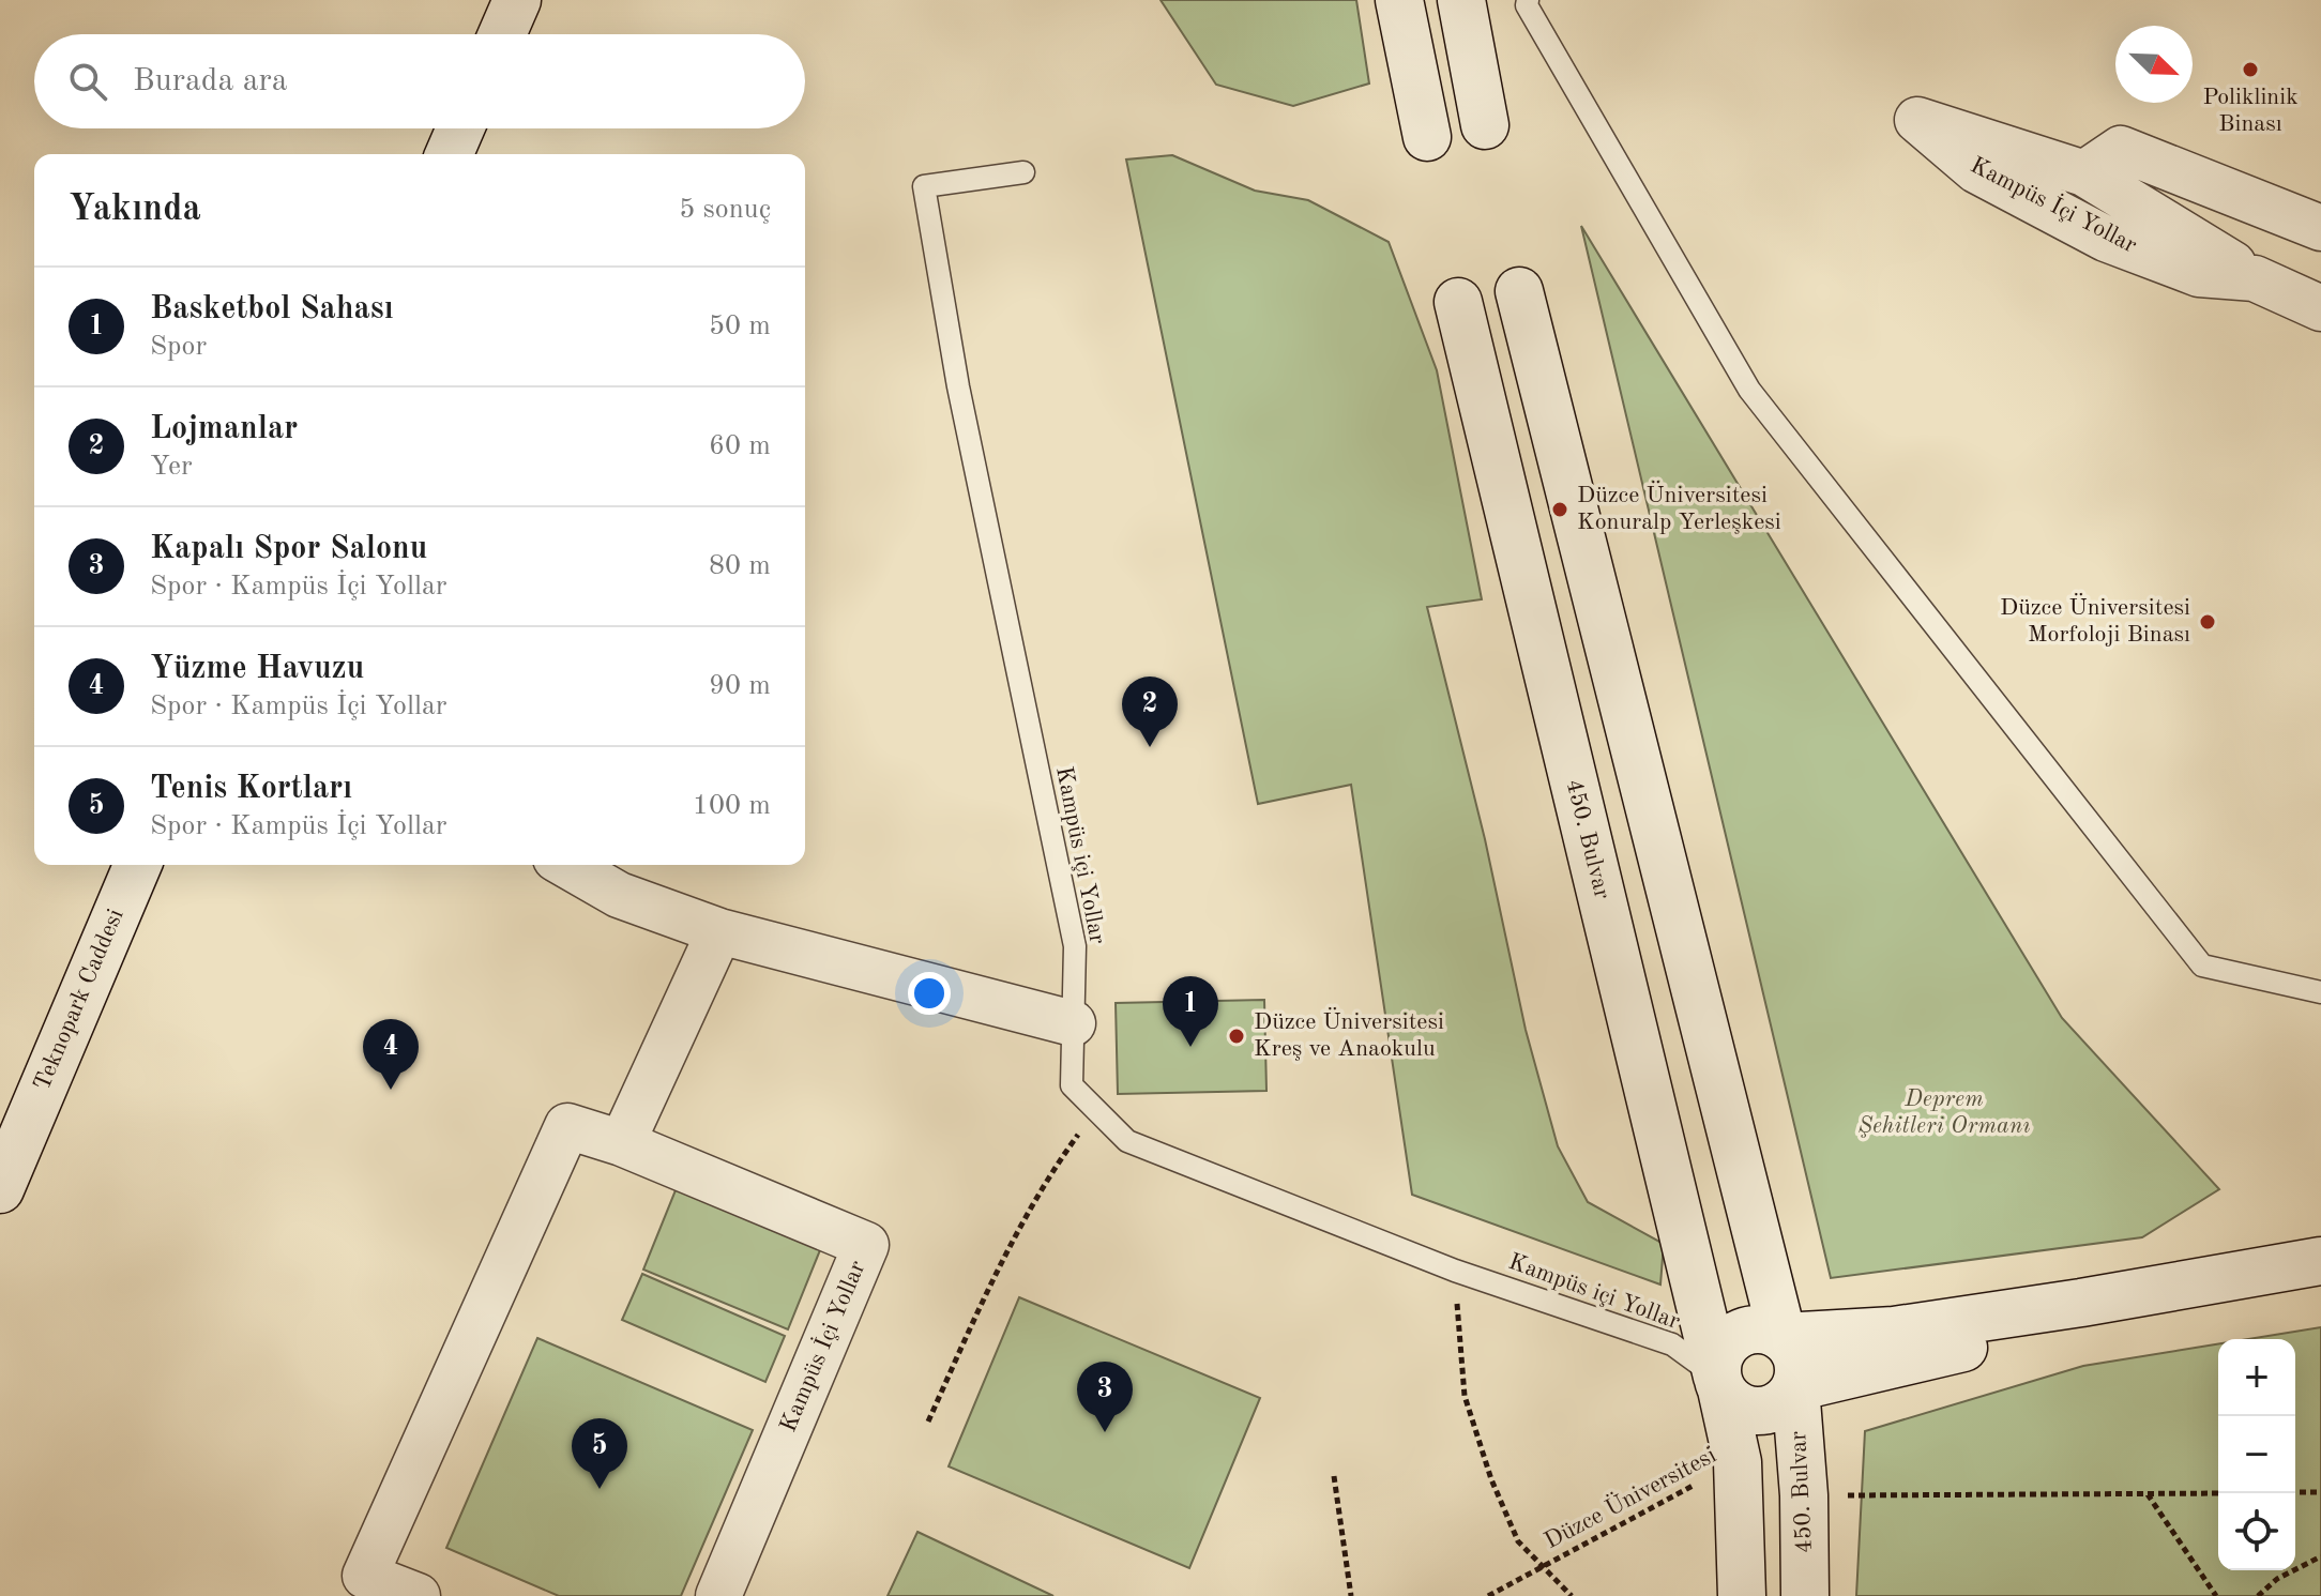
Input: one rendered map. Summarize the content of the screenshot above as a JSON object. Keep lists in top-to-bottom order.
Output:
{
  "streets": {
    "street": ["Kampüs İçi Yollar", "450. Bulvar", "Teknopark Caddesi"],
    "lane": ["Kampüs içi Yollar"],
    "path": ["Düzce Üniversitesi"]
  },
  "crossings": [
    ["450. Bulvar", "Kampüs içi Yollar"],
    ["450. Bulvar", "Düzce Üniversitesi"],
    ["Kampüs içi Yollar", "Düzce Üniversitesi"]
  ],
  "parks": ["Deprem Şehitleri Ormanı"],
  "places": [
    "Poliklinik Binası",
    "Düzce Üniversitesi Konuralp Yerleşkesi",
    "Düzce Üniversitesi Morfoloji Binası",
    "Düzce Üniversitesi Kreş ve Anaokulu"
  ],
  "north": "bottom right",
  "page": {
    "search": "Burada ara",
    "heading": ["Yakında", "5 sonuç"],
    "list": [
      {
        "mark": "1",
        "name": "Basketbol Sahası",
        "note": "Spor",
        "value": "50 m"
      },
      {
        "mark": "2",
        "name": "Lojmanlar",
        "note": "Yer",
        "value": "60 m"
      },
      {
        "mark": "3",
        "name": "Kapalı Spor Salonu",
        "note": "Spor · Kampüs İçi Yollar",
        "value": "80 m"
      },
      {
        "mark": "4",
        "name": "Yüzme Havuzu",
        "note": "Spor · Kampüs İçi Yollar",
        "value": "90 m"
      },
      {
        "mark": "5",
        "name": "Tenis Kortları",
        "note": "Spor · Kampüs İçi Yollar",
        "value": "100 m"
      }
    ],
    "pins": [
      "2",
      "1",
      "4",
      "3",
      "5"
    ],
    "map_buttons": ["+", "−"]
  }
}
